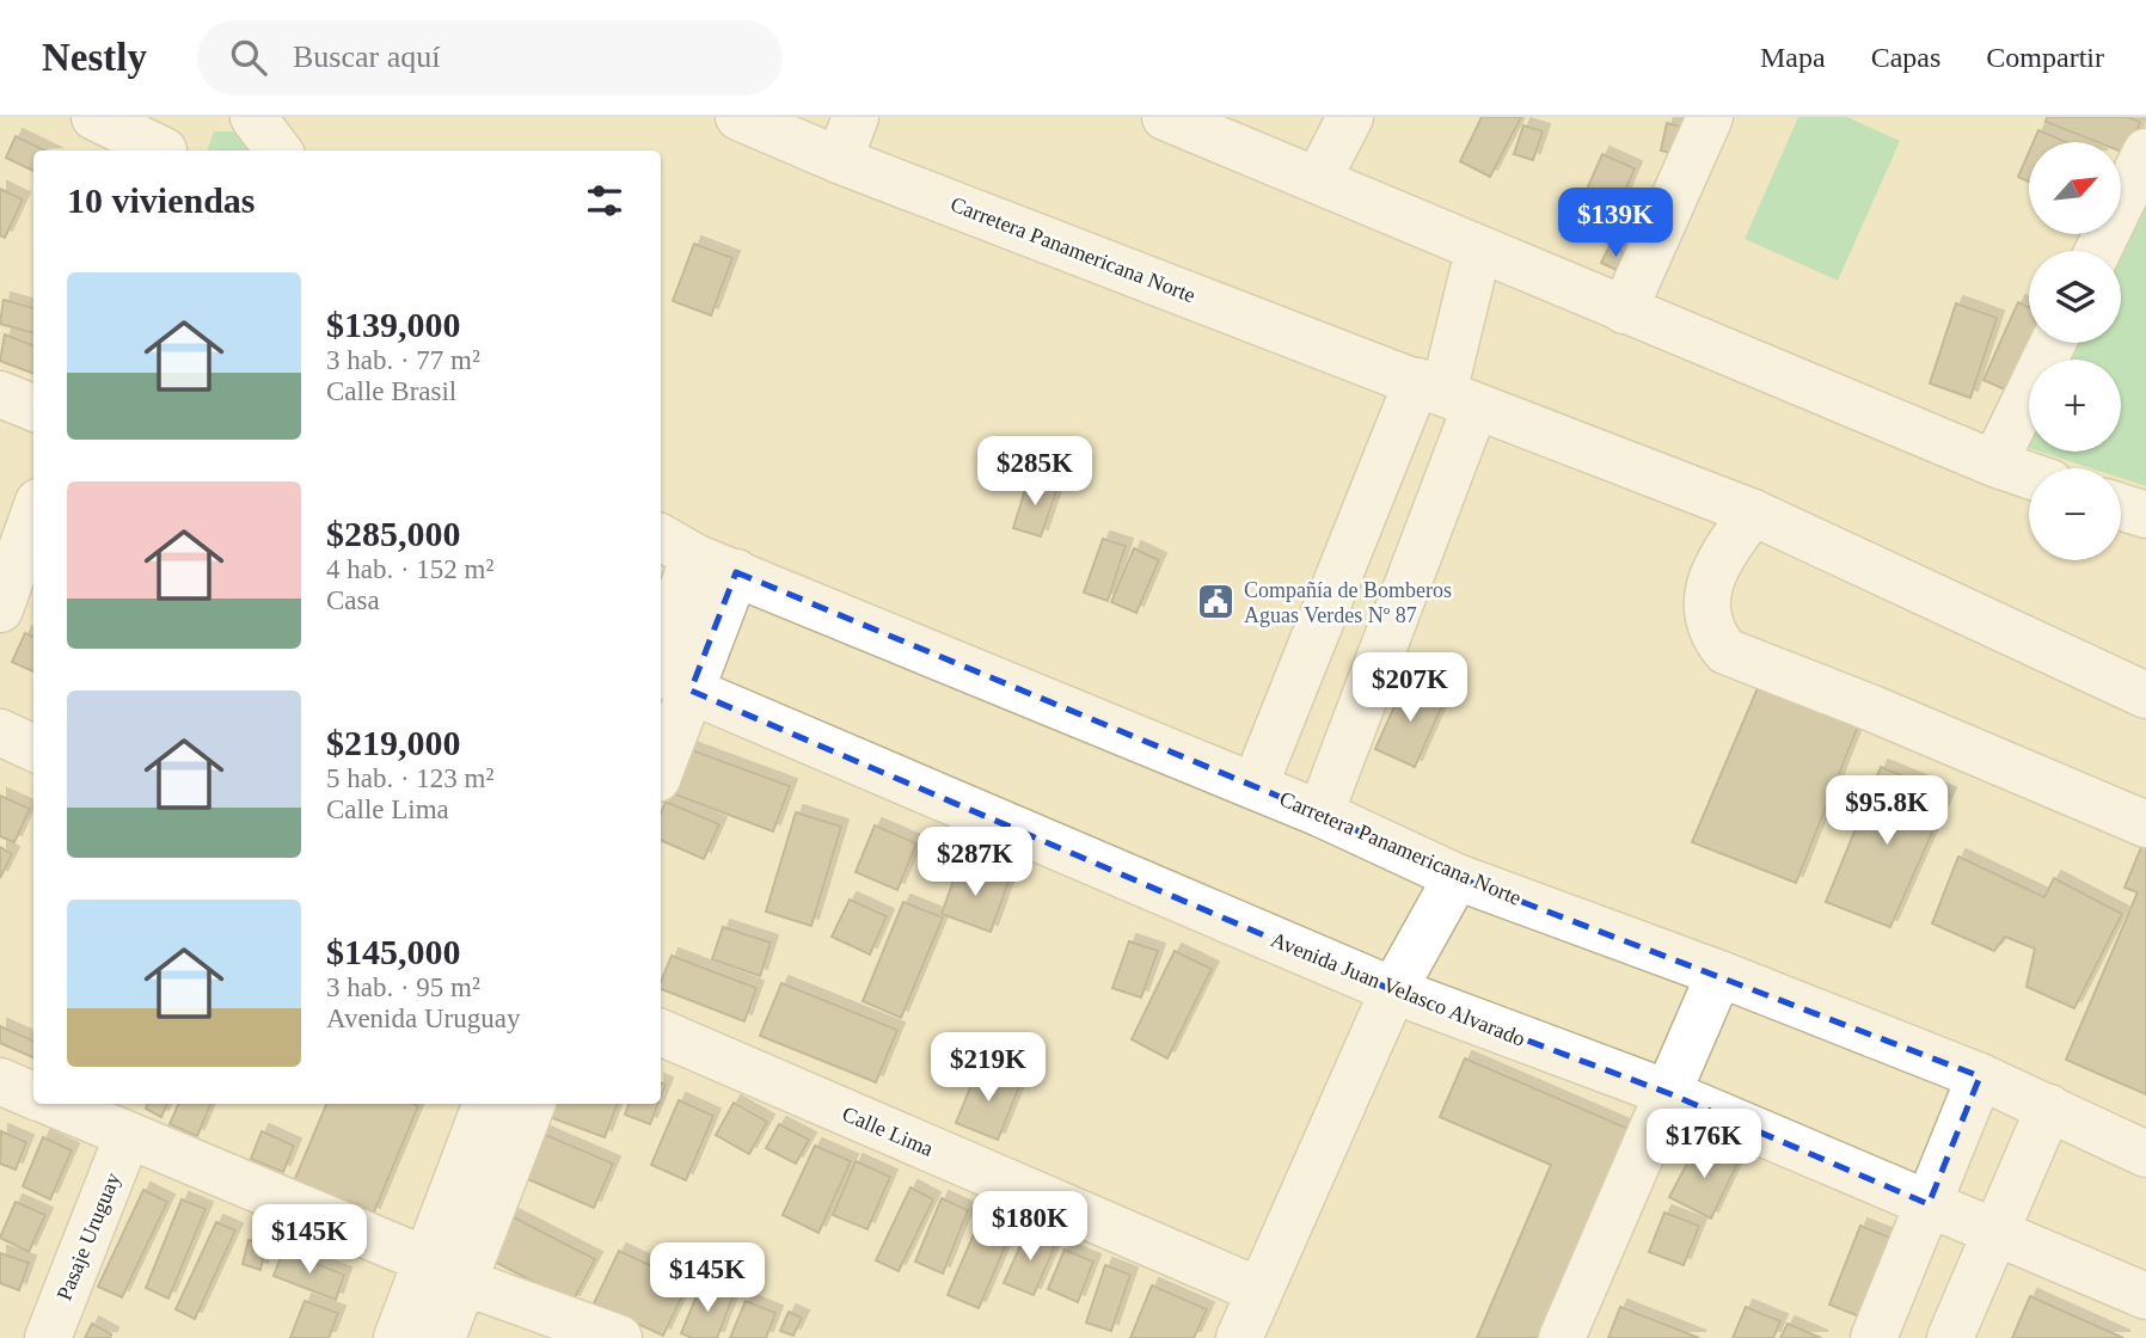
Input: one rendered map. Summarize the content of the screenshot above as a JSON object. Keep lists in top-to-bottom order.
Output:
{
  "streets": {
    "street": [
      "Carretera Panamericana Norte",
      "Avenida Juan Velasco Alvarado",
      "Calle Lima",
      "Pasaje Uruguay"
    ]
  },
  "places": {
    "public building": ["Compañía de Bomberos Aguas Verdes Nº 87"]
  },
  "north": "top right",
  "page": {
    "header": "Nestly",
    "search": "Buscar aquí",
    "nav": ["Mapa", "Capas", "Compartir"],
    "map_buttons": ["+", "−"],
    "heading": "10 viviendas",
    "price": [
      "$139K",
      "$285K",
      "$207K",
      "$95.8K",
      "$287K",
      "$219K",
      "$176K",
      "$180K",
      "$145K",
      "$145K"
    ],
    "list": [
      {
        "name": "$139,000",
        "note": "3 hab. · 77 m² · Calle Brasil"
      },
      {
        "name": "$285,000",
        "note": "4 hab. · 152 m² · Casa"
      },
      {
        "name": "$219,000",
        "note": "5 hab. · 123 m² · Calle Lima"
      },
      {
        "name": "$145,000",
        "note": "3 hab. · 95 m² · Avenida Uruguay"
      }
    ]
  }
}
